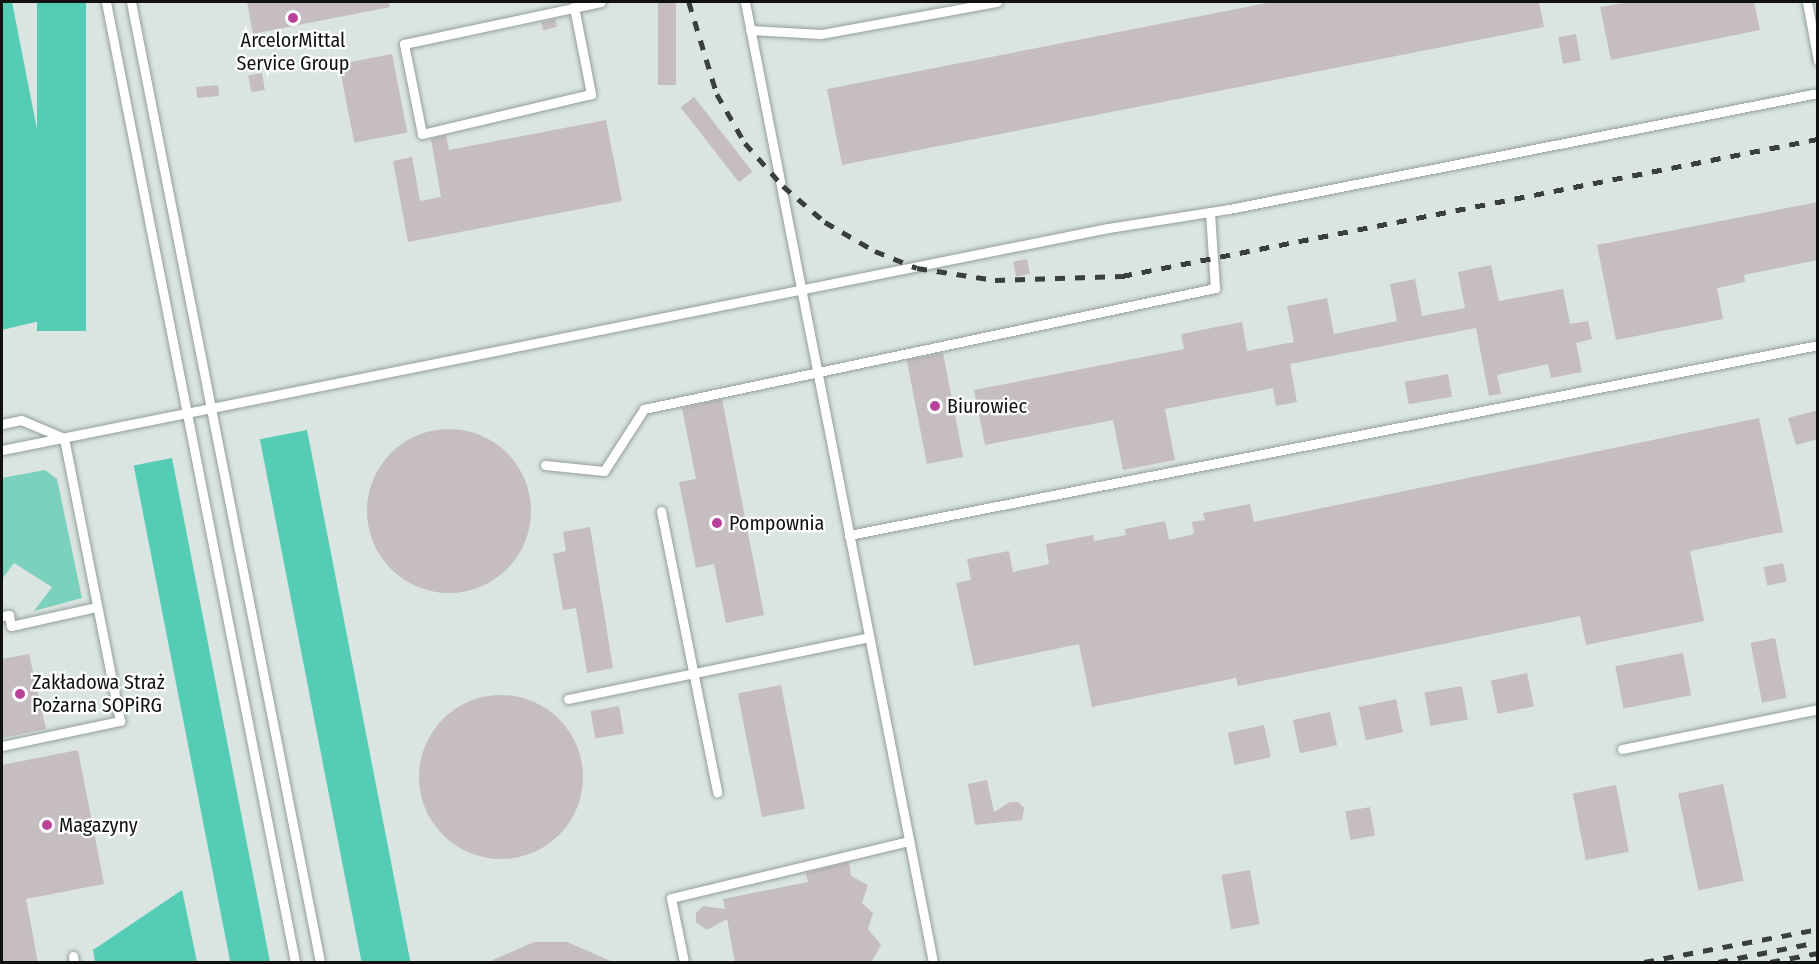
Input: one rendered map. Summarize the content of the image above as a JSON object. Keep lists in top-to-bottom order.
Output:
{
  "places": [
    "ArcelorMittal Service Group",
    "Biurowiec",
    "Pompownia",
    "Zakładowa Straż Pożarna SOPiRG",
    "Magazyny"
  ]
}
